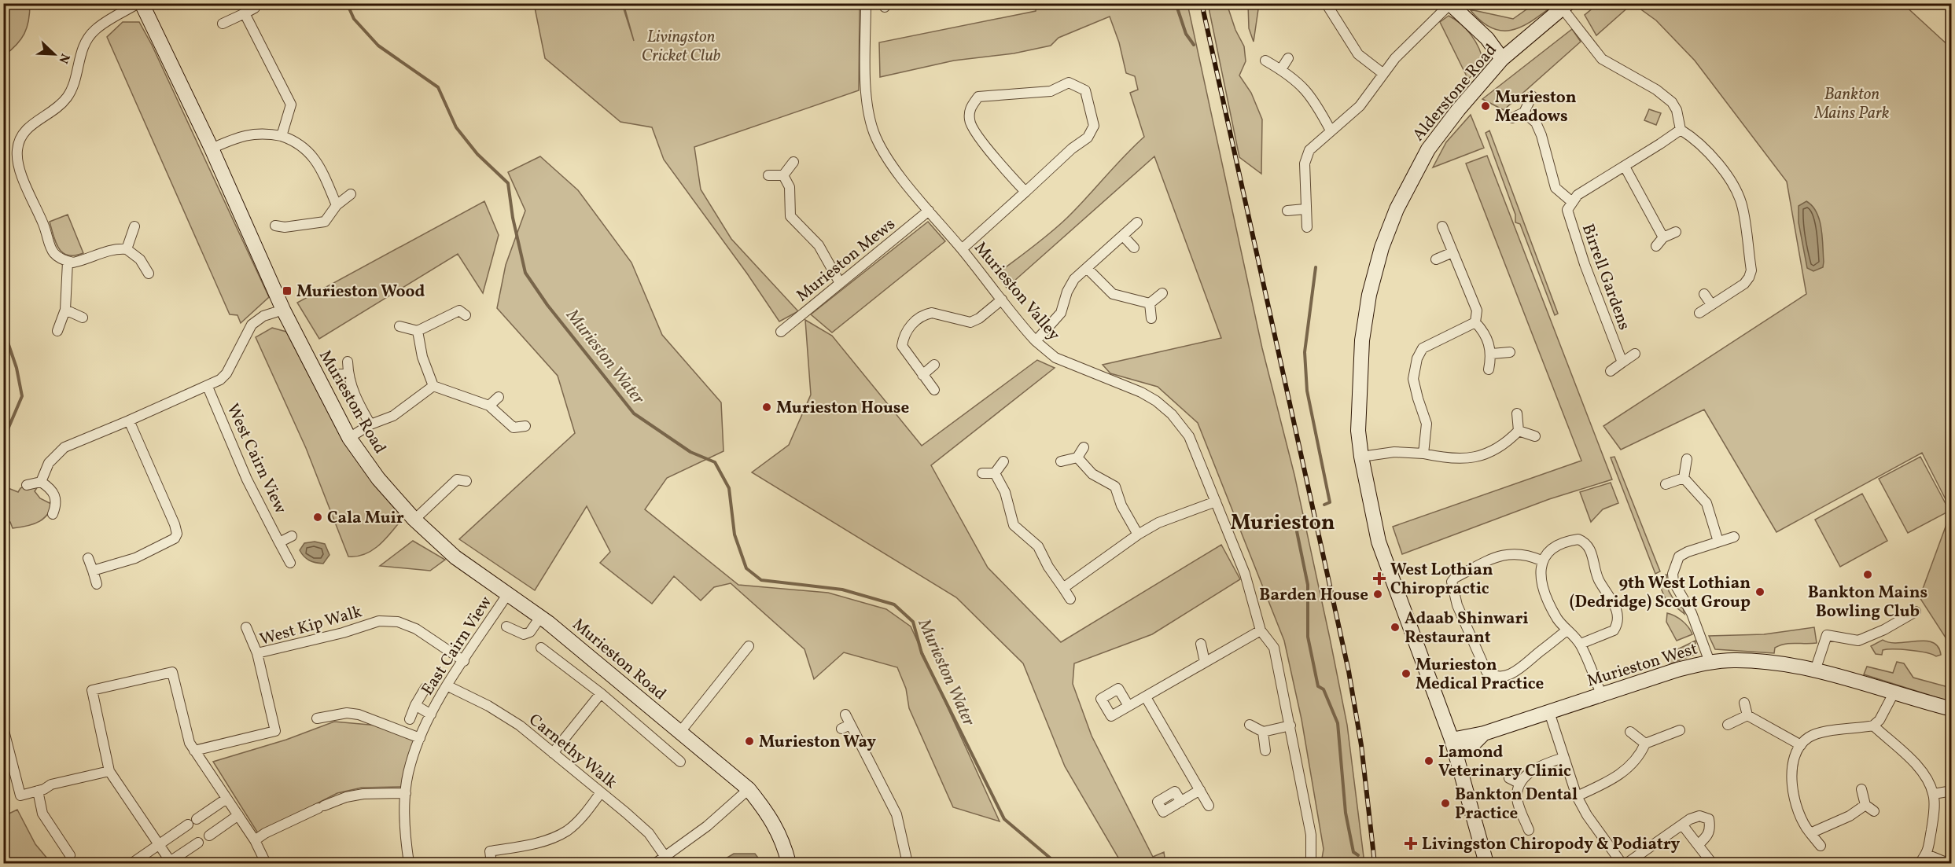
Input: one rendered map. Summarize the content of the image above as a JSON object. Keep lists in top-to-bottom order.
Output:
{
  "streets": {
    "street": [
      "Alderstone Road",
      "Murieston Mews",
      "Birrell Gardens",
      "Murieston Valley",
      "Murieston Road",
      "West Cairn View",
      "West Kip Walk",
      "East Cairn View",
      "Murieston West",
      "Carnethy Walk"
    ]
  },
  "crossings": [
    ["Alderstone Road", "Murieston West"],
    ["Murieston Mews", "Murieston Valley"],
    ["Murieston Road", "East Cairn View"],
    ["West Kip Walk", "East Cairn View"],
    ["East Cairn View", "Carnethy Walk"]
  ],
  "districts": ["Murieston"],
  "water": ["Murieston Water"],
  "parks": ["Livingston Cricket Club", "Bankton Mains Park"],
  "places": {
    "other": [
      "Murieston Meadows",
      "Murieston House",
      "Cala Muir",
      "Bankton Mains Bowling Club",
      "9th West Lothian (Dedridge) Scout Group",
      "Barden House",
      "Adaab Shinwari Restaurant",
      "Murieston Medical Practice",
      "Murieston Way",
      "Lamond Veterinary Clinic",
      "Bankton Dental Practice"
    ],
    "transit": ["Murieston Wood"],
    "health": ["West Lothian Chiropractic", "Livingston Chiropody & Podiatry"]
  },
  "north": "bottom right"
}
